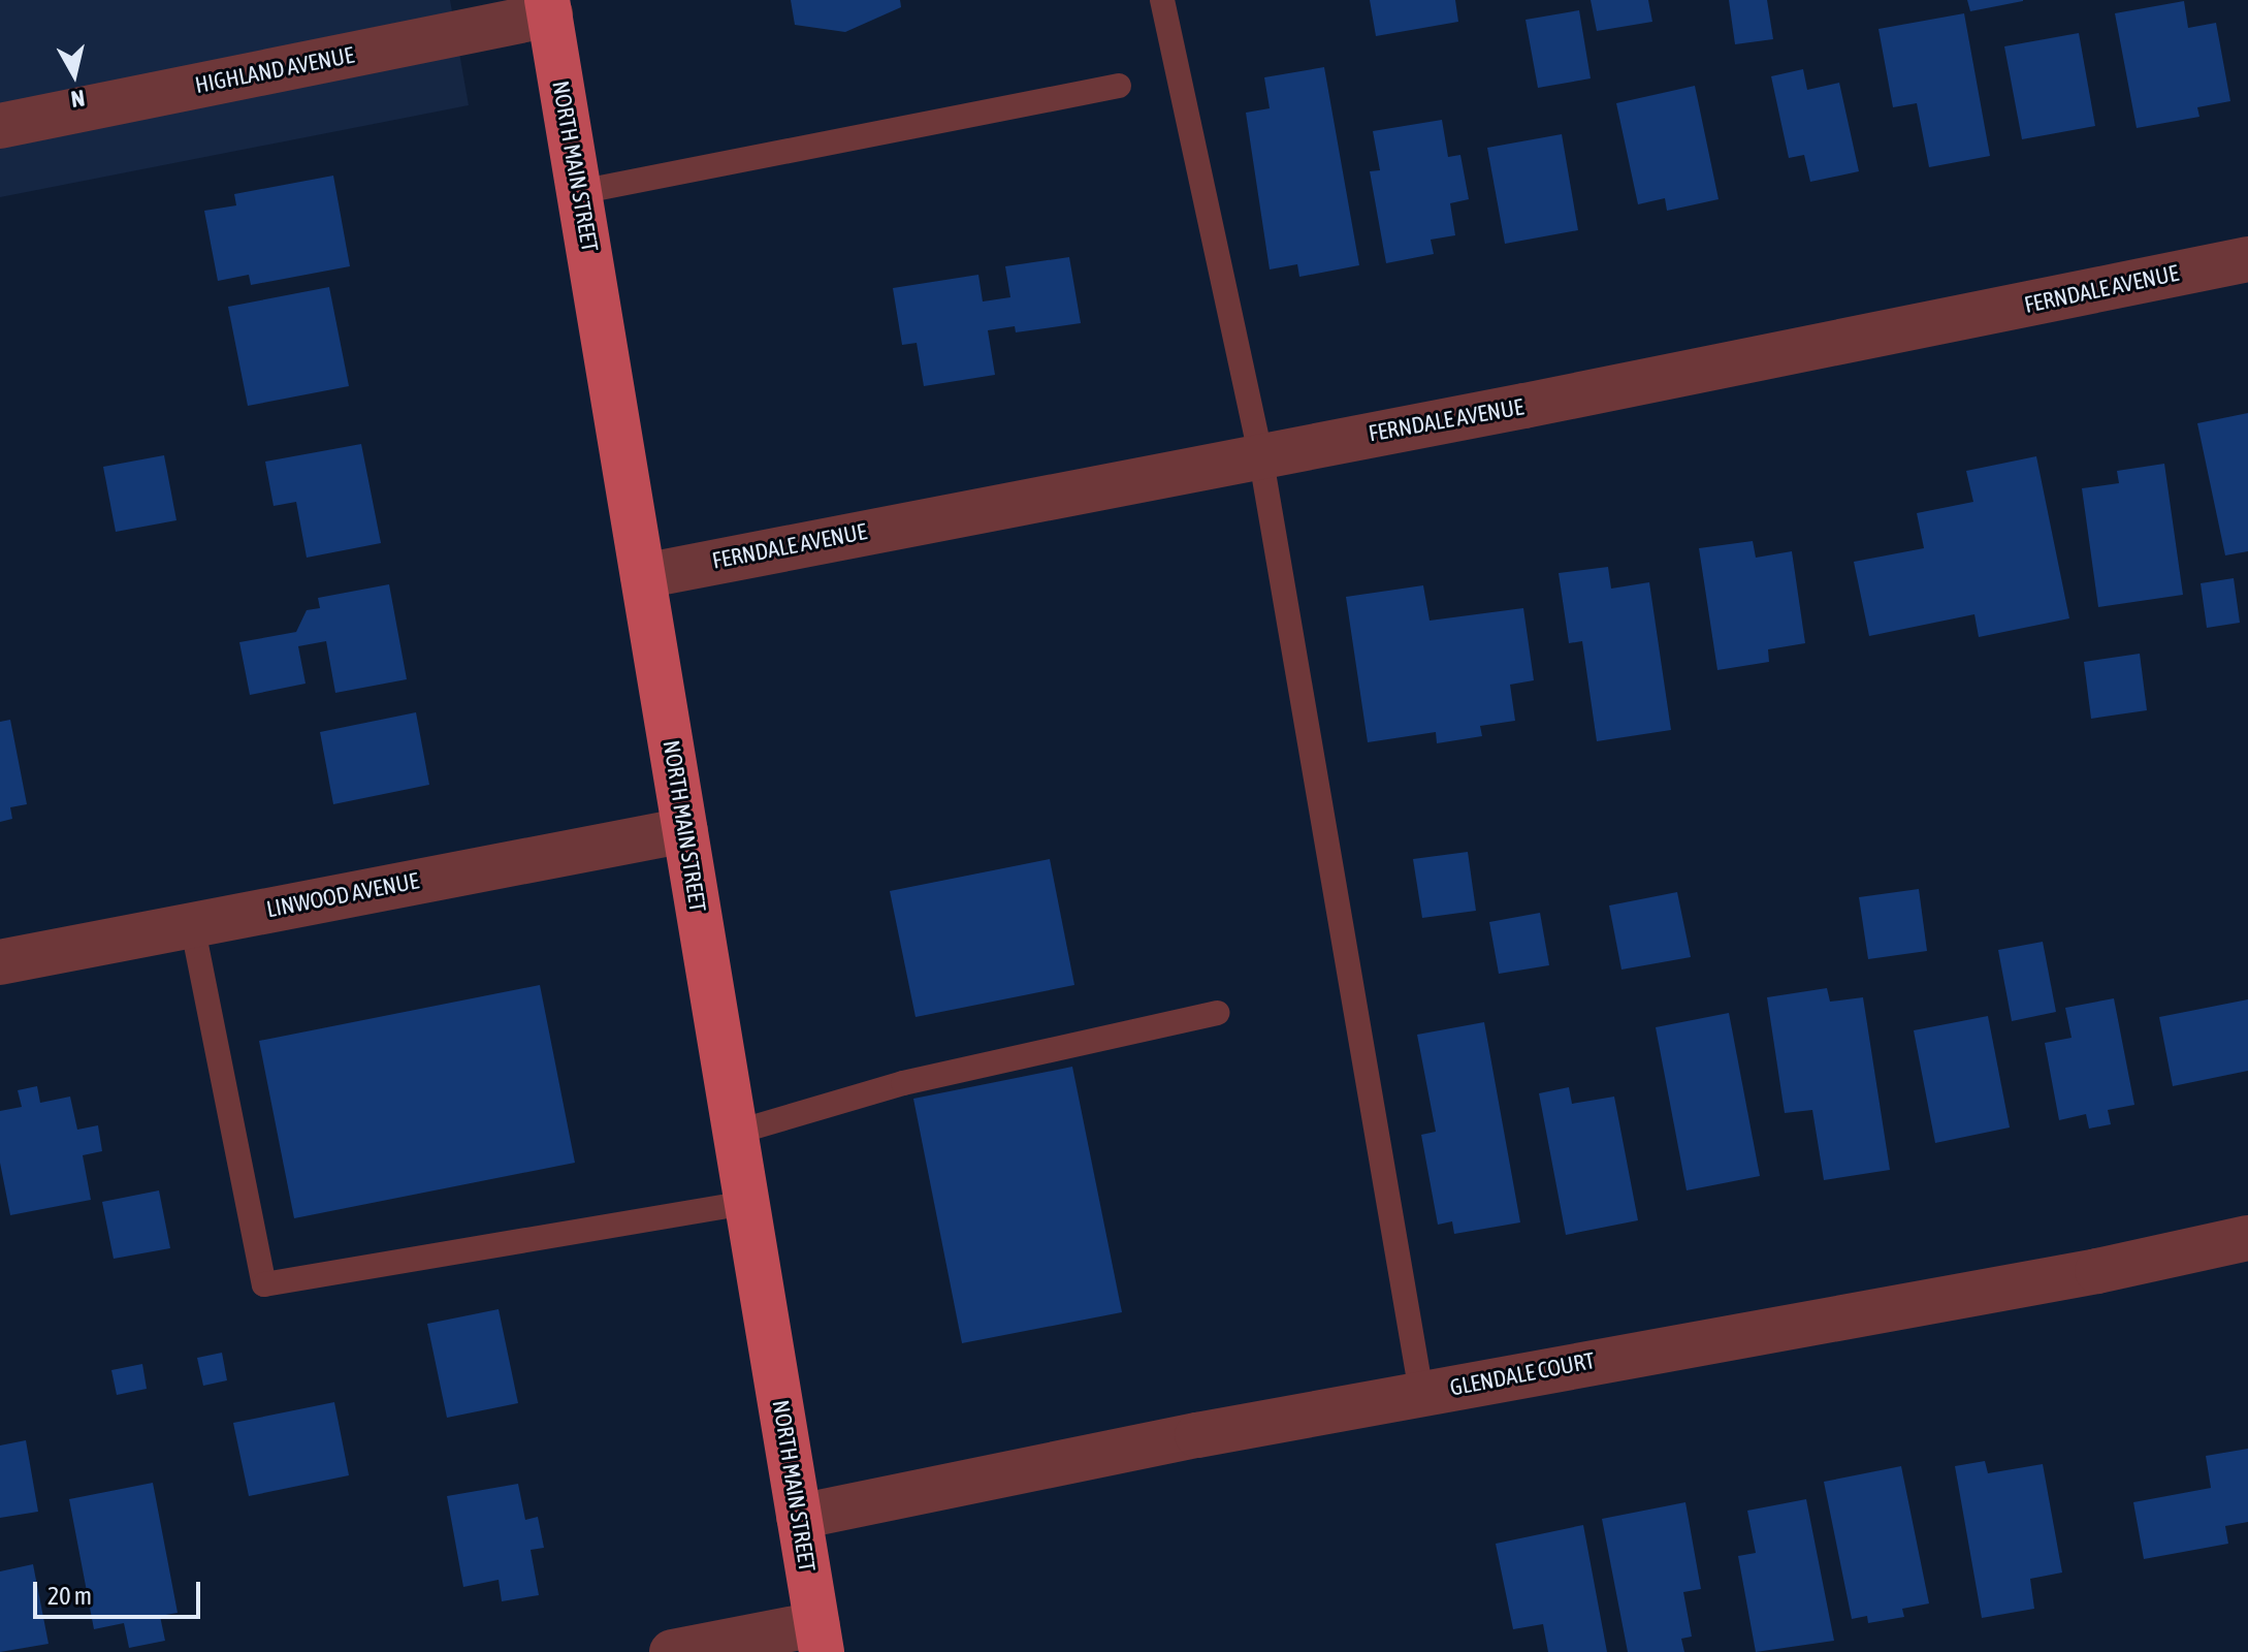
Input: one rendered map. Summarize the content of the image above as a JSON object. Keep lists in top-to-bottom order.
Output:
{
  "streets": {
    "main road": ["NORTH MAIN STREET"],
    "street": [
      "HIGHLAND AVENUE",
      "FERNDALE AVENUE",
      "LINWOOD AVENUE",
      "GLENDALE COURT"
    ]
  },
  "crossings": [
    ["HIGHLAND AVENUE", "NORTH MAIN STREET"],
    ["NORTH MAIN STREET", "FERNDALE AVENUE"],
    ["NORTH MAIN STREET", "LINWOOD AVENUE"],
    ["NORTH MAIN STREET", "GLENDALE COURT"]
  ],
  "scale_bar": "20 m",
  "north": "bottom"
}
